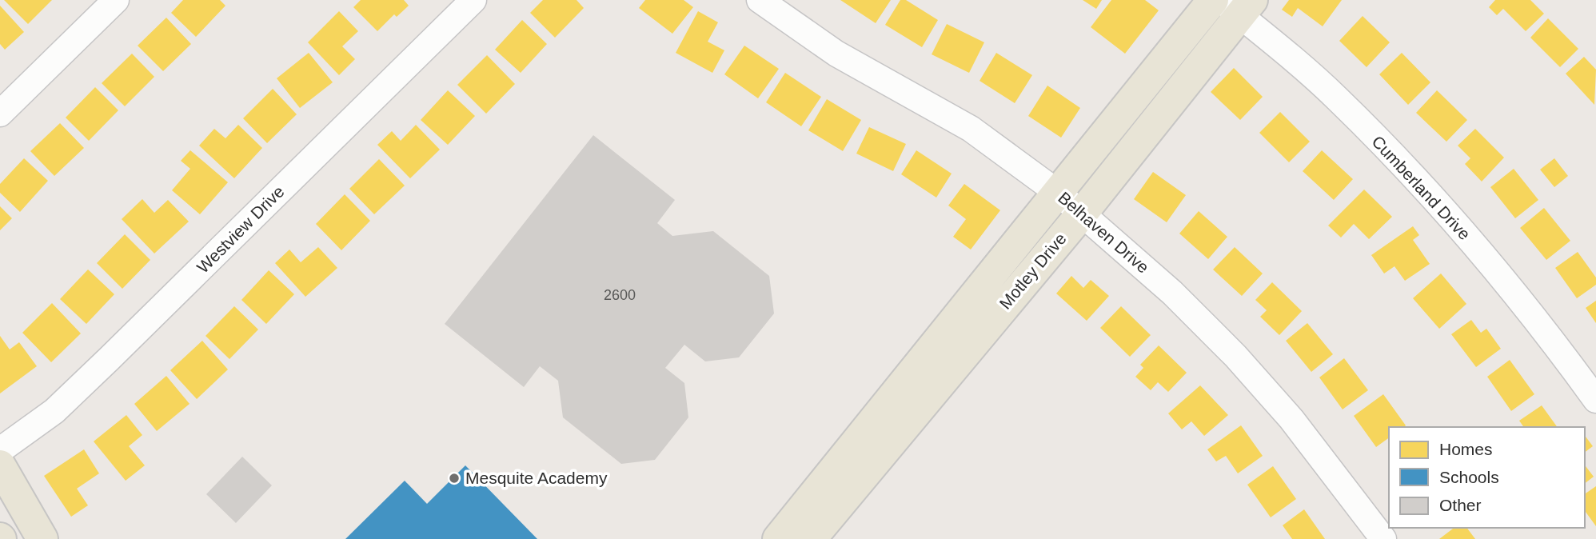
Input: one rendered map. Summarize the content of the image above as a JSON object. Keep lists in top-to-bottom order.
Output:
{
  "streets": {
    "main road": ["Motley Drive"],
    "street": ["Cumberland Drive", "Westview Drive", "Belhaven Drive"]
  },
  "crossings": [
    ["Cumberland Drive", "Motley Drive"],
    ["Belhaven Drive", "Motley Drive"]
  ],
  "places": ["Mesquite Academy"],
  "house_numbers": ["2600"],
  "legend": ["Homes", "Schools", "Other"]
}
